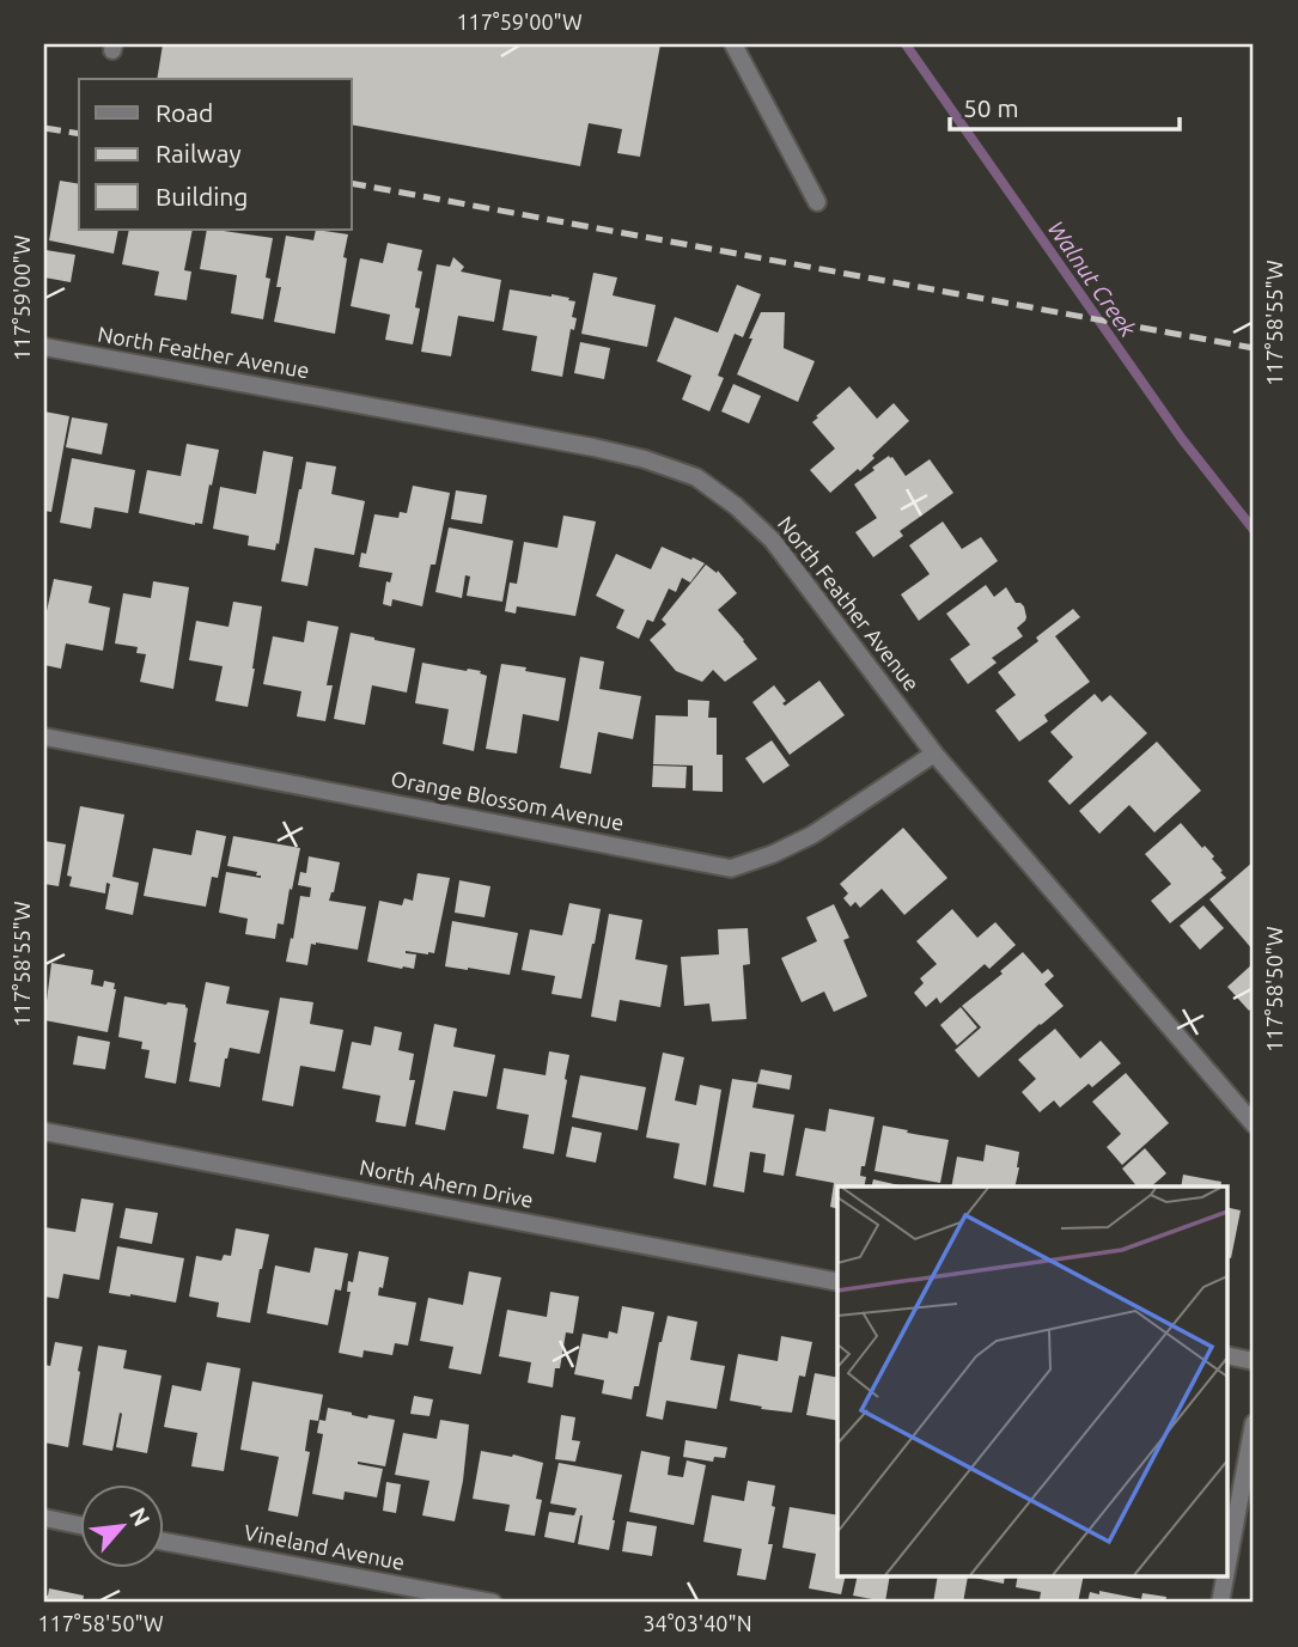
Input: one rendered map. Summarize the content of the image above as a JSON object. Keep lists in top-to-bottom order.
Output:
{
  "streets": {
    "street": [
      "North Feather Avenue",
      "Orange Blossom Avenue",
      "North Ahern Drive",
      "Vineland Avenue"
    ]
  },
  "crossings": [
    ["North Feather Avenue", "Orange Blossom Avenue"]
  ],
  "water": ["Walnut Creek"],
  "legend": ["Road", "Railway", "Building"],
  "scale_bar": "50 m",
  "north": "top right",
  "coordinates": [
    "117°59'00\"W",
    "117°58'55\"W",
    "117°58'50\"W",
    "34°03'40\"N"
  ]
}
